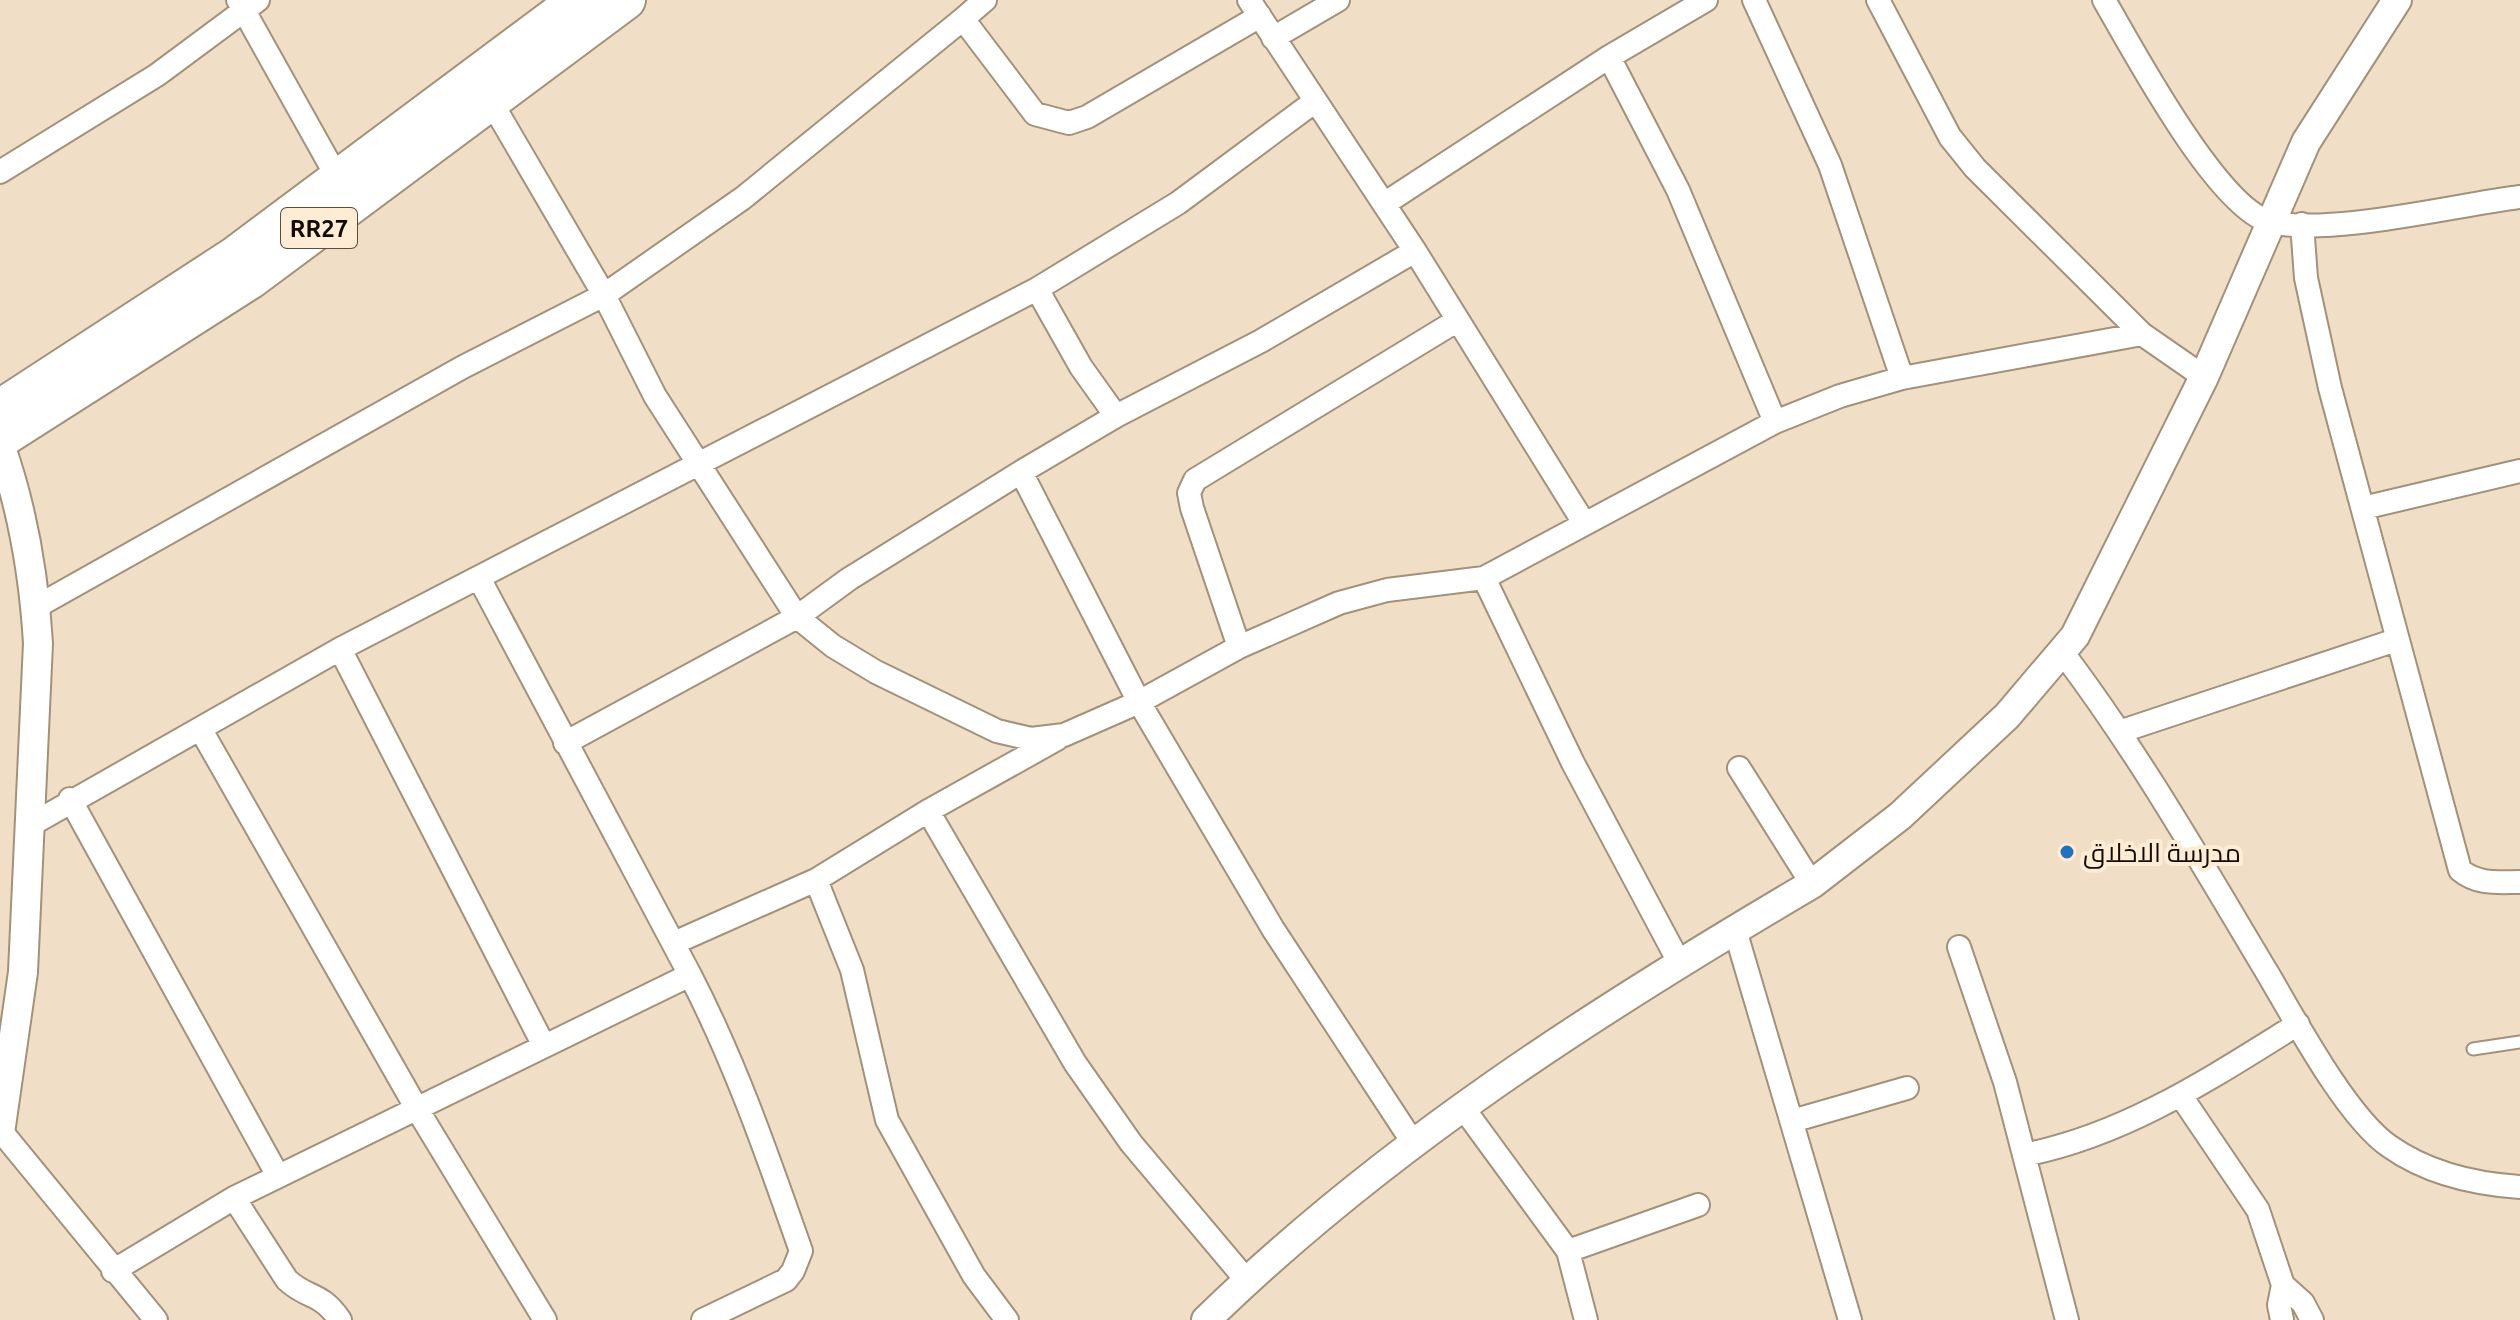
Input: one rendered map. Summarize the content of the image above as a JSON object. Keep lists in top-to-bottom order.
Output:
{
  "streets": {
    "highway": ["RR27"]
  },
  "places": ["مدرسة الاخلاق"]
}
